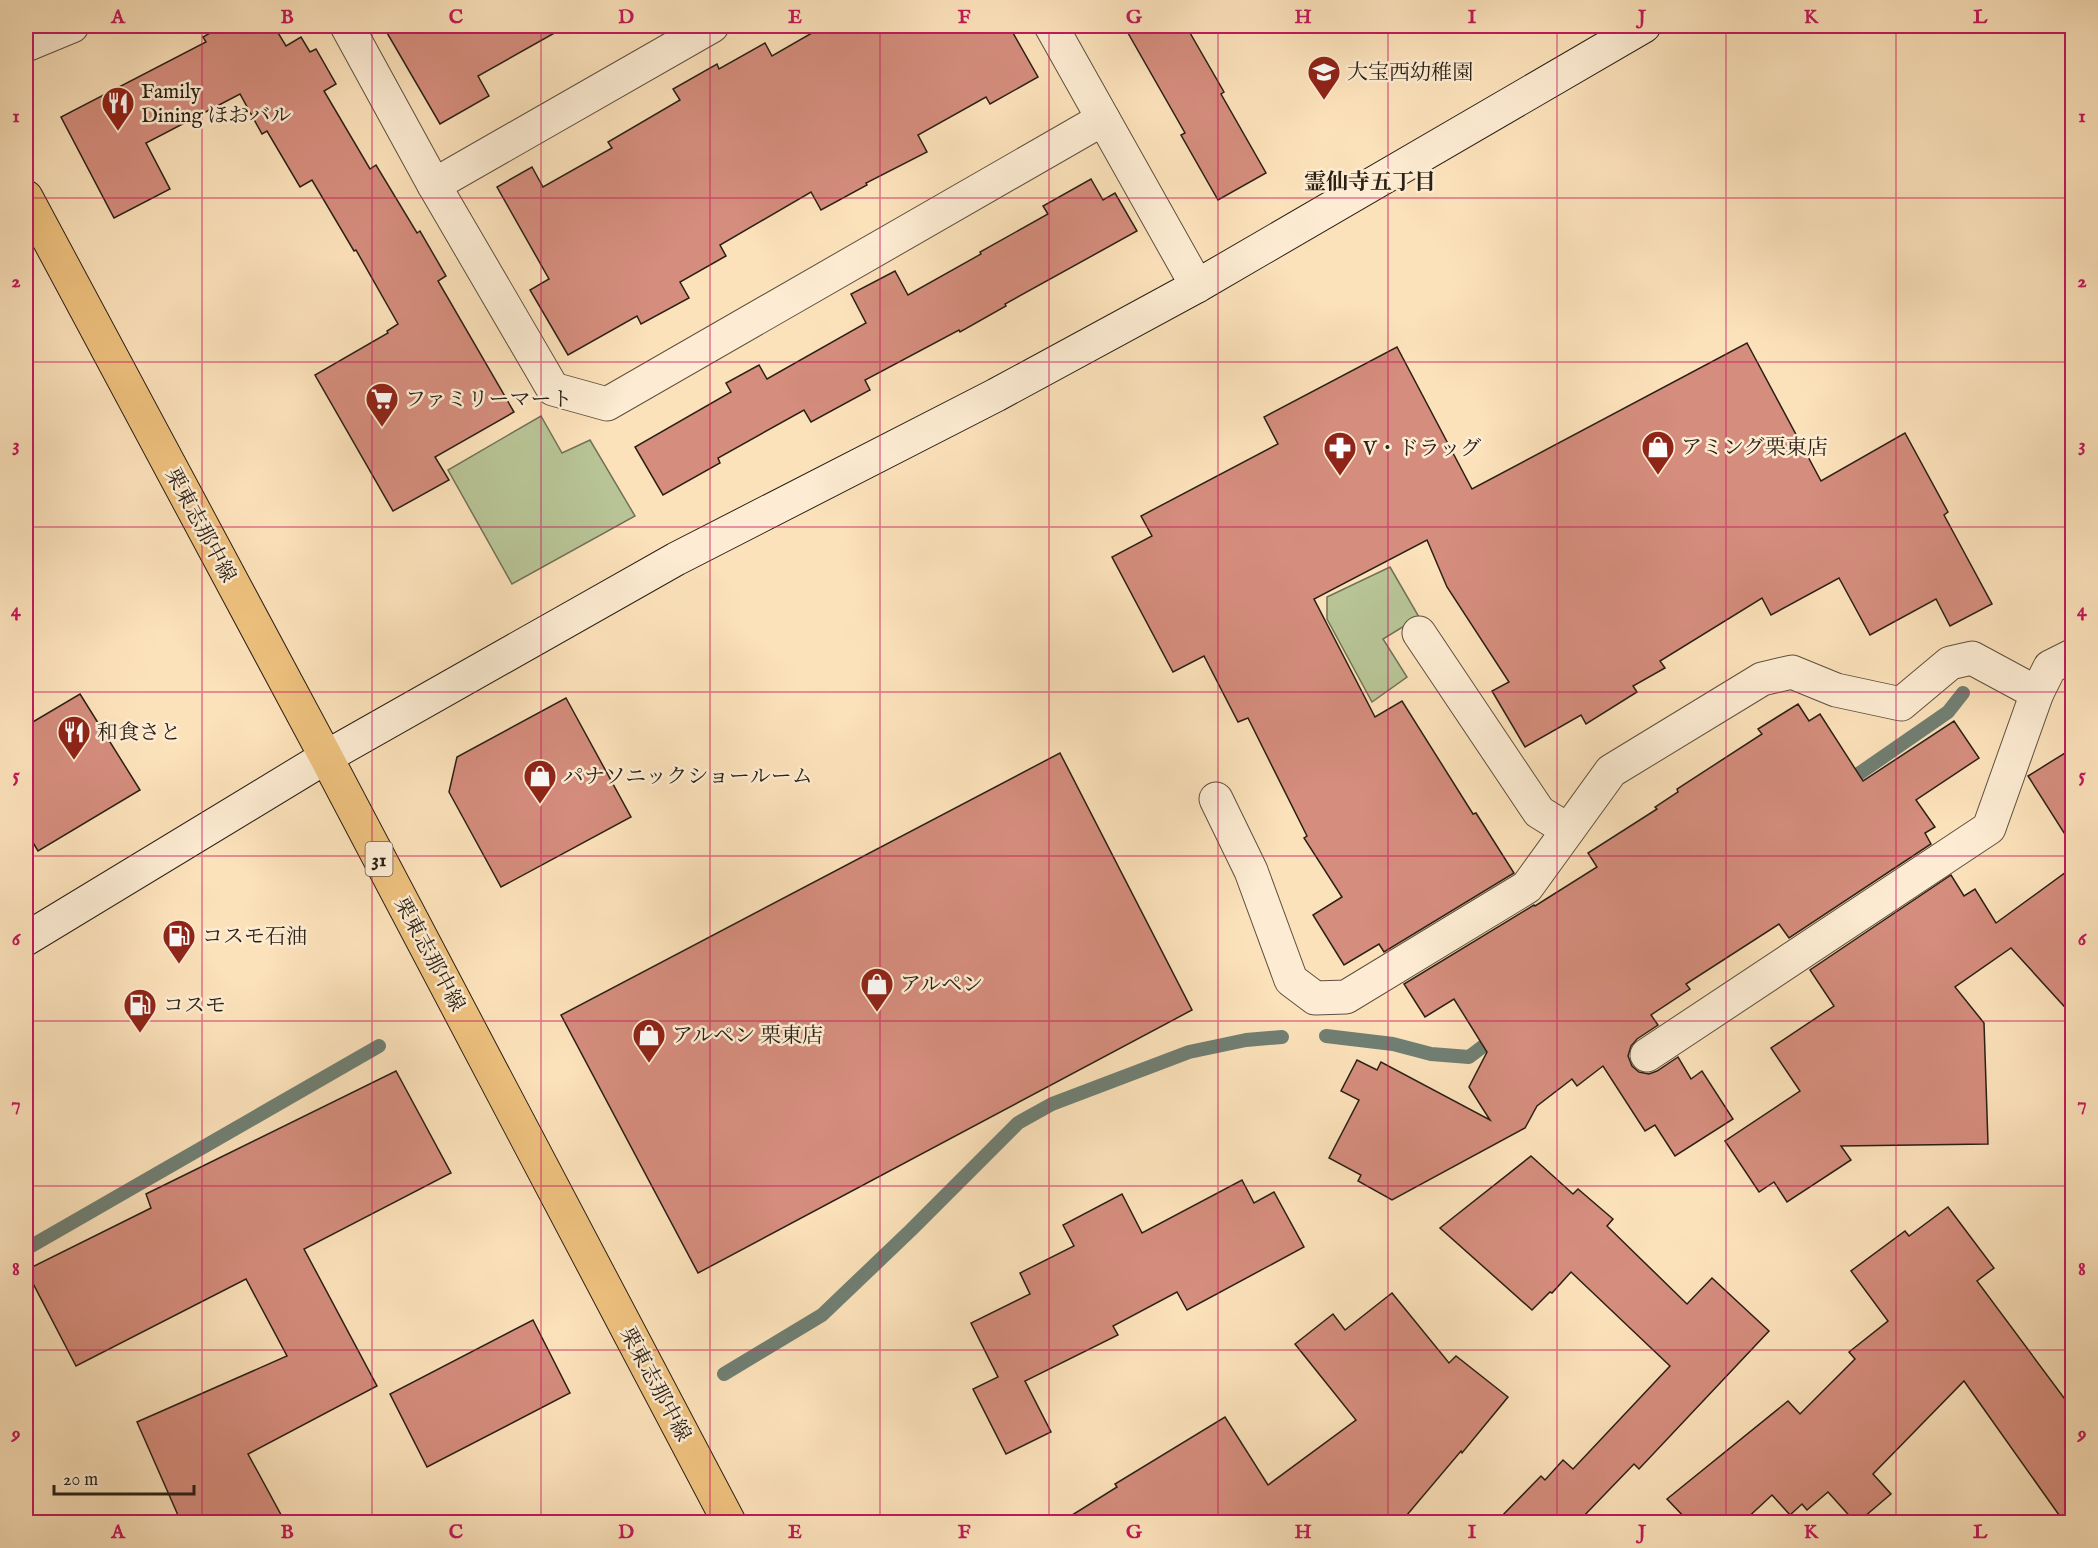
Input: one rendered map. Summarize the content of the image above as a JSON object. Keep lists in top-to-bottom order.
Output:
{
  "streets": {
    "main road": ["栗東志那中線", "31"]
  },
  "districts": ["霊仙寺五丁目"],
  "places": {
    "school or university": ["大宝西幼稚園"],
    "restaurant": ["Family Dining ほおバル", "和食さと"],
    "supermarket": ["ファミリーマート"],
    "shop": [
      "アミング栗東店",
      "パナソニックショールーム",
      "アルペン",
      "アルペン 栗東店"
    ],
    "pharmacy": ["V・ドラッグ"],
    "fuel station": ["コスモ石油", "コスモ"]
  },
  "scale_bar": "20 m",
  "grid": {
    "columns": [
      "A",
      "B",
      "C",
      "D",
      "E",
      "F",
      "G",
      "H",
      "I",
      "J",
      "K",
      "L"
    ],
    "rows": [
      "1",
      "2",
      "3",
      "4",
      "5",
      "6",
      "7",
      "8",
      "9"
    ]
  }
}
